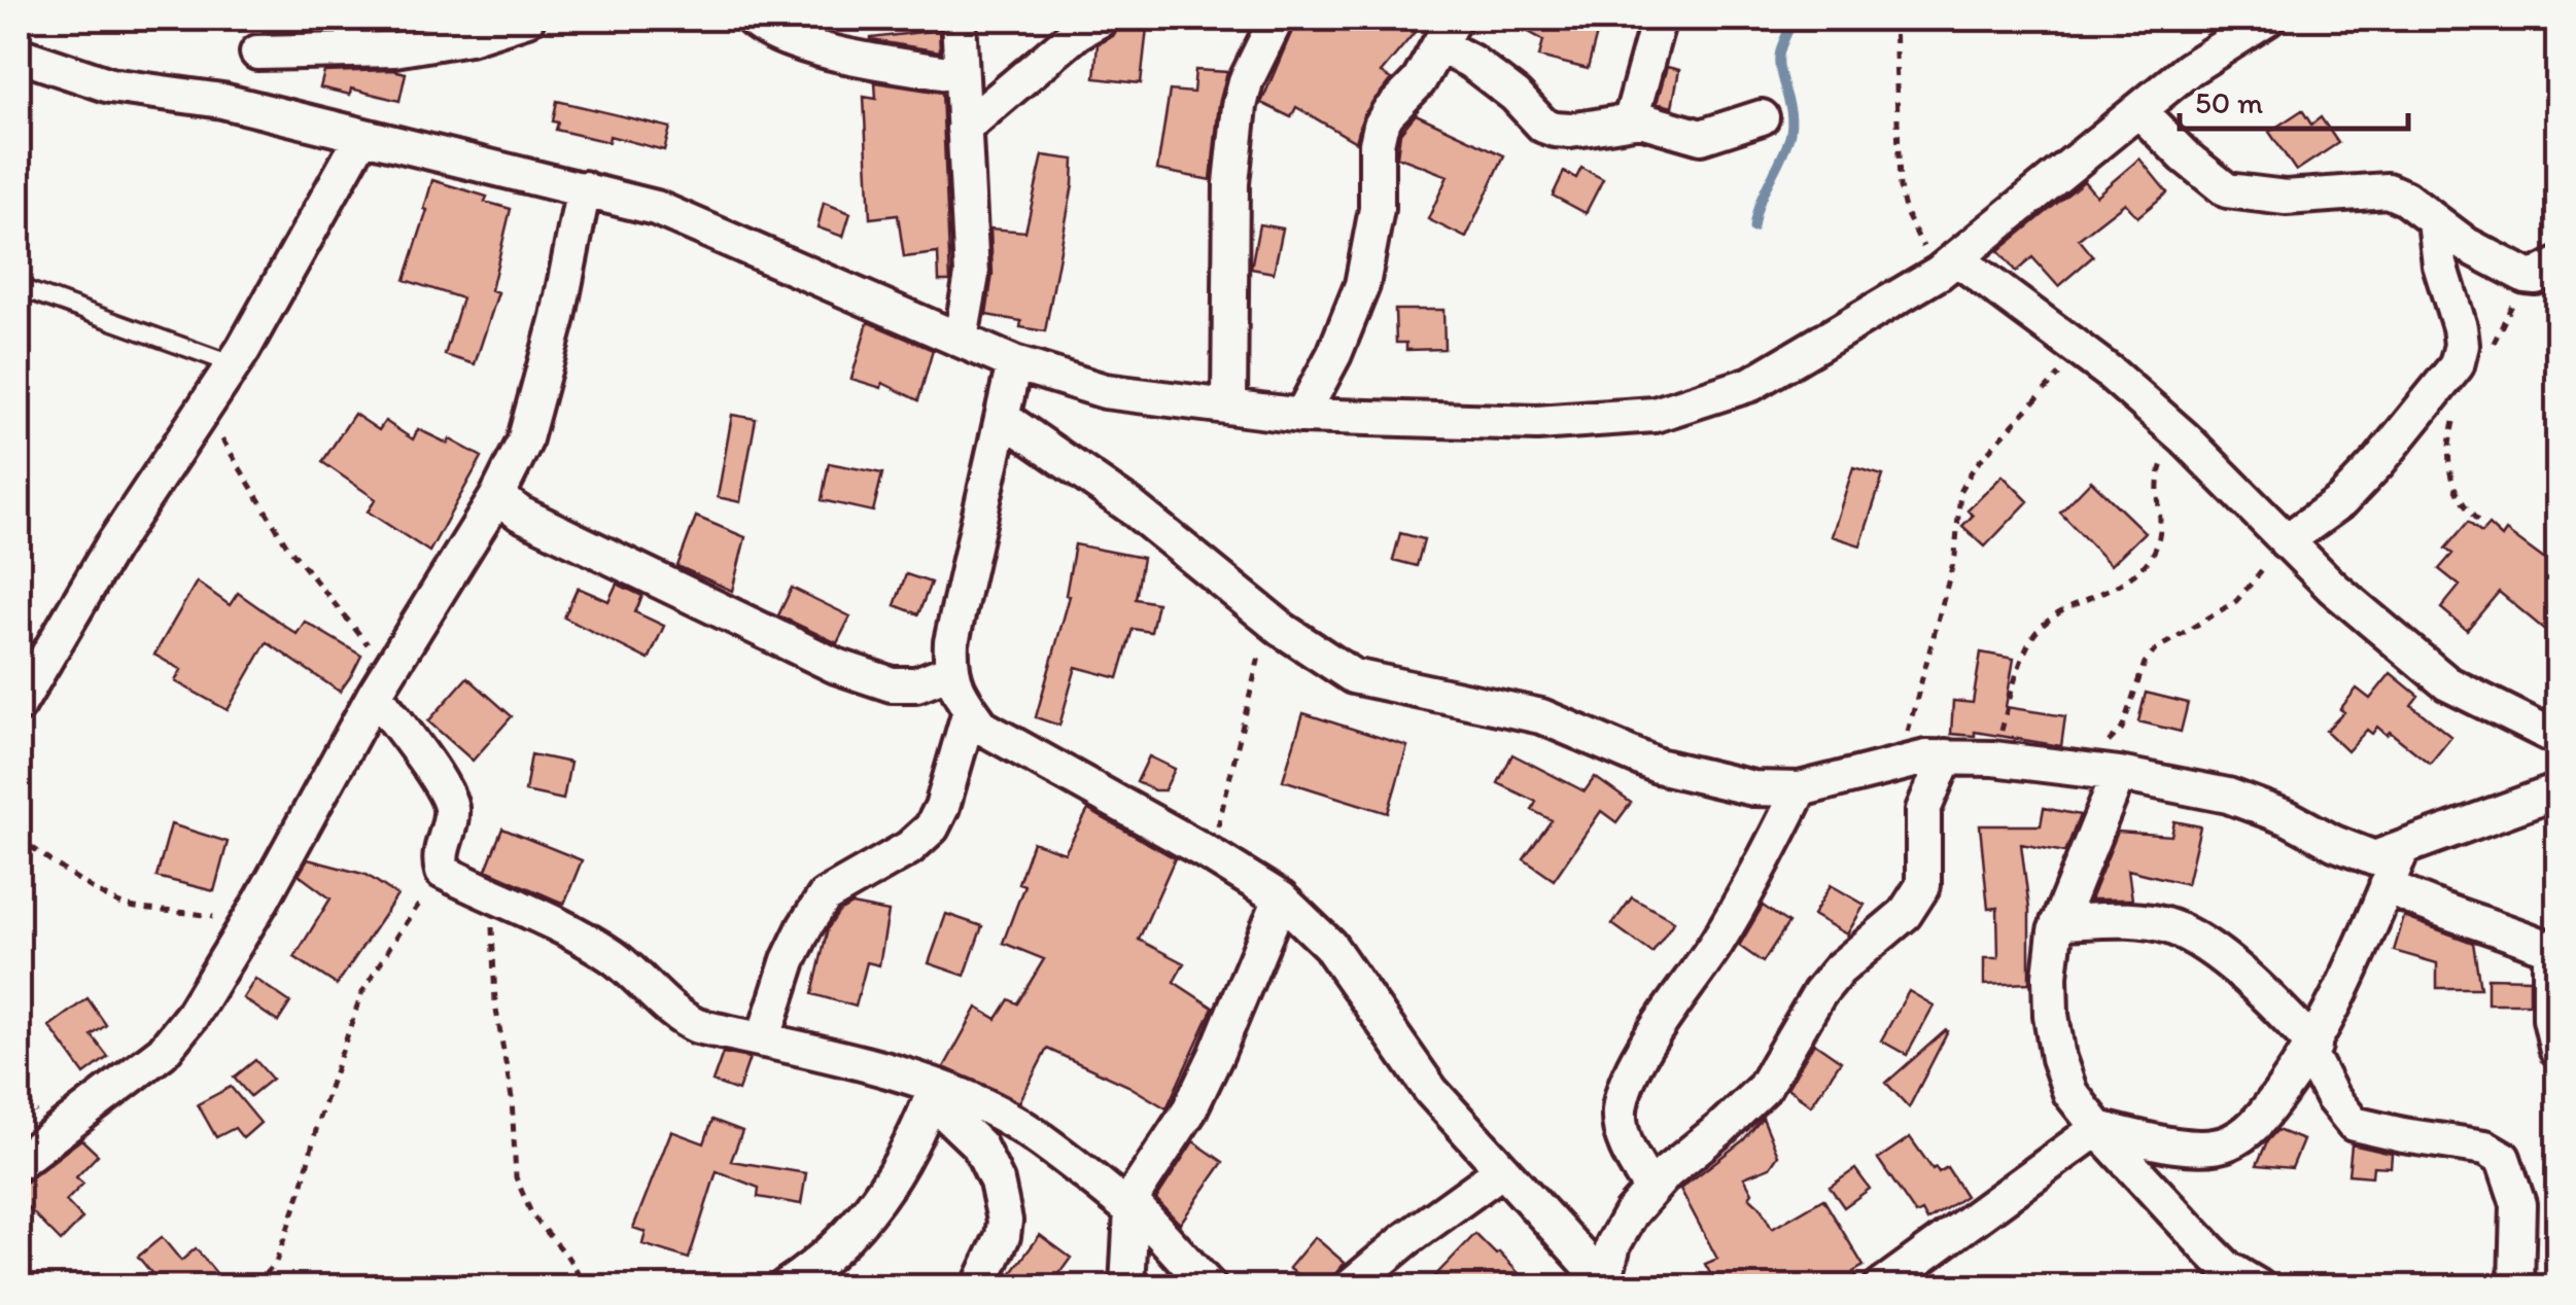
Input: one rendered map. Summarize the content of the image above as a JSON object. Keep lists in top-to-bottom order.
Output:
{
  "scale_bar": "50 m"
}
